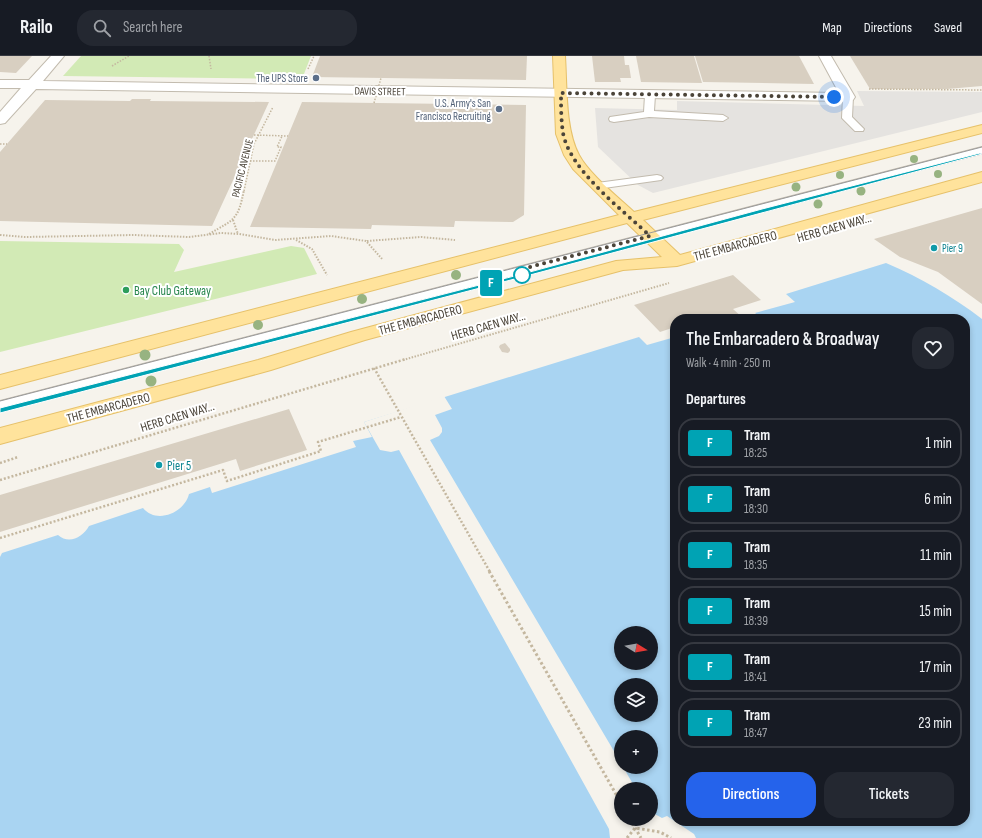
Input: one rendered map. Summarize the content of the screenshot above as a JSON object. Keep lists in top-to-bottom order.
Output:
{
  "streets": {
    "main road": ["THE EMBARCADERO"],
    "street": ["DAVIS STREET"],
    "path": ["PACIFIC AVENUE", "HERB CAEN WAY..."]
  },
  "places": [
    "The UPS Store",
    "U.S. Army's San Francisco Recruiting",
    "Pier 9",
    "Bay Club Gateway",
    "Pier 5"
  ],
  "lines": ["tram line F"],
  "north": "right",
  "page": {
    "header": "Railo",
    "search": "Search here",
    "nav": ["Map", "Directions", "Saved"],
    "on_map": "F",
    "heading": [
      ["The Embarcadero & Broadway", "Walk · 4 min · 250 m"],
      "Departures"
    ],
    "list": [
      {
        "mark": "F",
        "name": "Tram",
        "note": "18:25",
        "value": "1 min"
      },
      {
        "mark": "F",
        "name": "Tram",
        "note": "18:30",
        "value": "6 min"
      },
      {
        "mark": "F",
        "name": "Tram",
        "note": "18:35",
        "value": "11 min"
      },
      {
        "mark": "F",
        "name": "Tram",
        "note": "18:39",
        "value": "15 min"
      },
      {
        "mark": "F",
        "name": "Tram",
        "note": "18:41",
        "value": "17 min"
      },
      {
        "mark": "F",
        "name": "Tram",
        "note": "18:47",
        "value": "23 min"
      }
    ],
    "map_buttons": ["+", "−"],
    "buttons": ["Directions", "Tickets"]
  }
}
